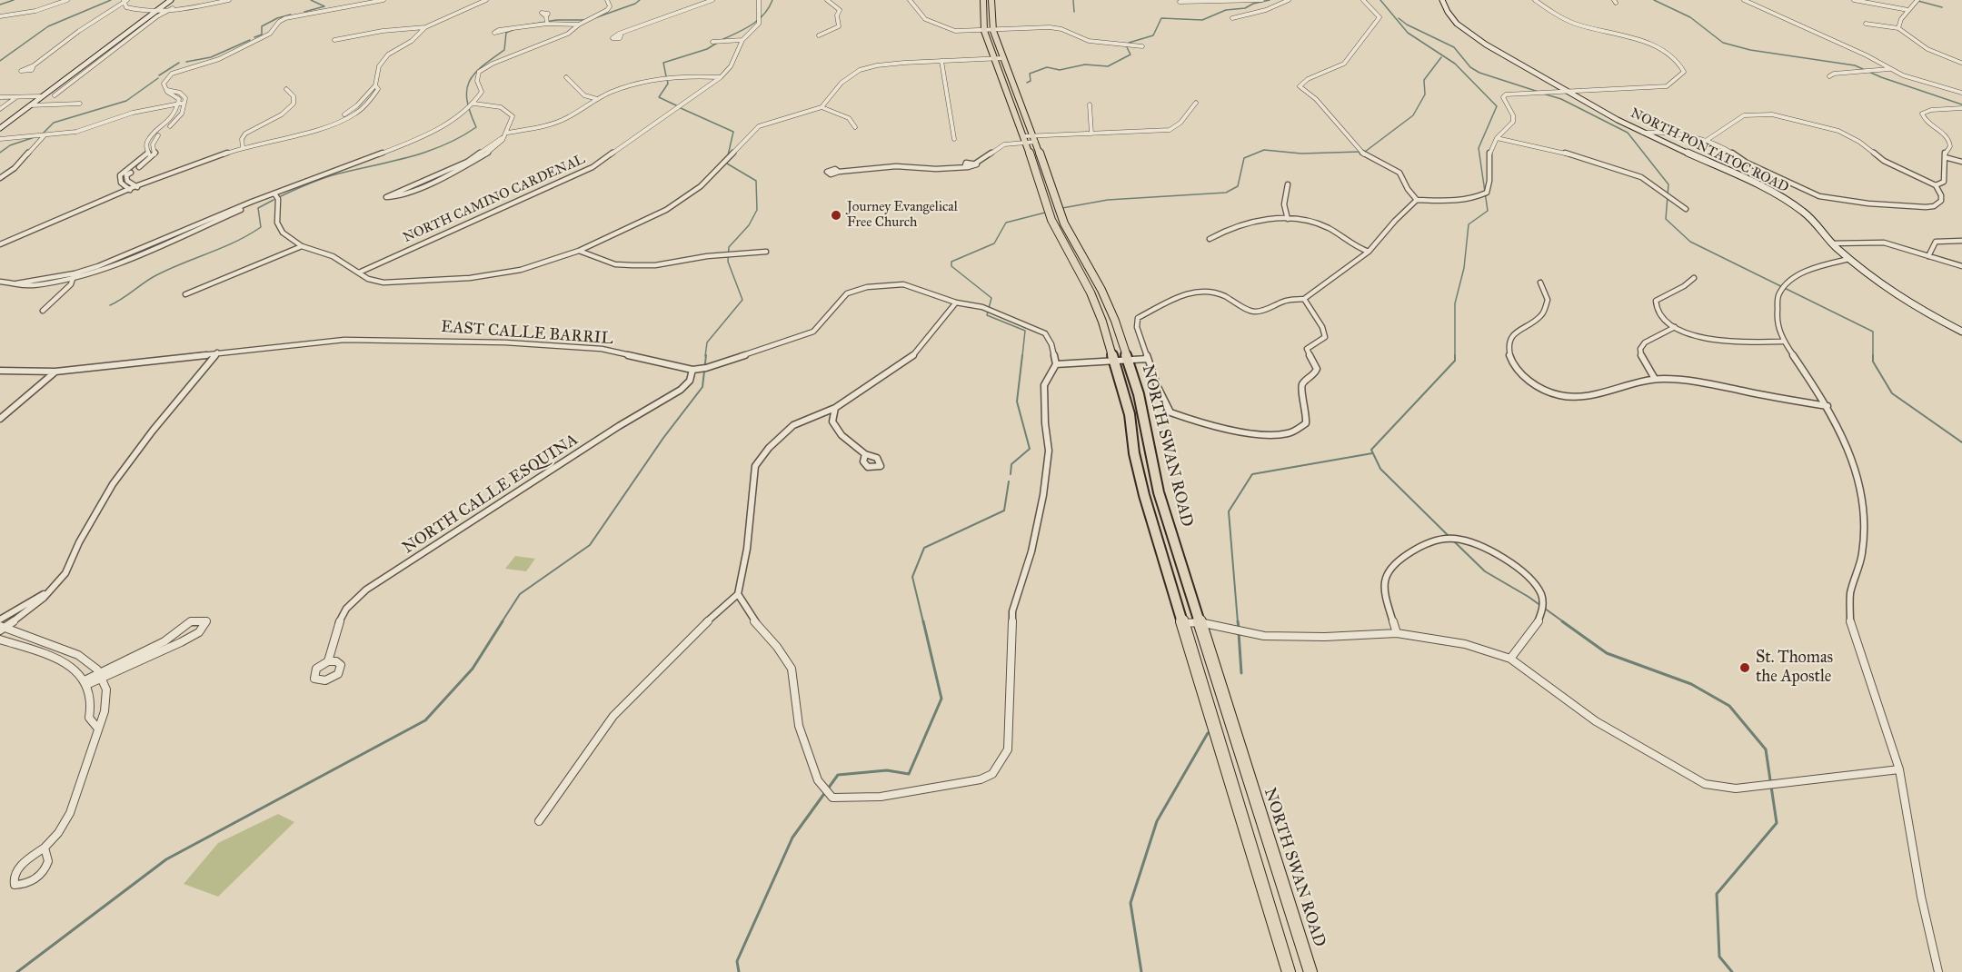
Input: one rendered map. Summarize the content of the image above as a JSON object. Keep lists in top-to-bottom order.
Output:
{
  "streets": {
    "main road": ["NORTH SWAN ROAD"],
    "street": [
      "NORTH PONTATOC ROAD",
      "NORTH CAMINO CARDENAL",
      "EAST CALLE BARRIL",
      "NORTH CALLE ESQUINA"
    ]
  },
  "crossings": [
    ["EAST CALLE BARRIL", "NORTH CALLE ESQUINA"]
  ],
  "places": ["Journey Evangelical Free Church", "St. Thomas the Apostle"]
}
